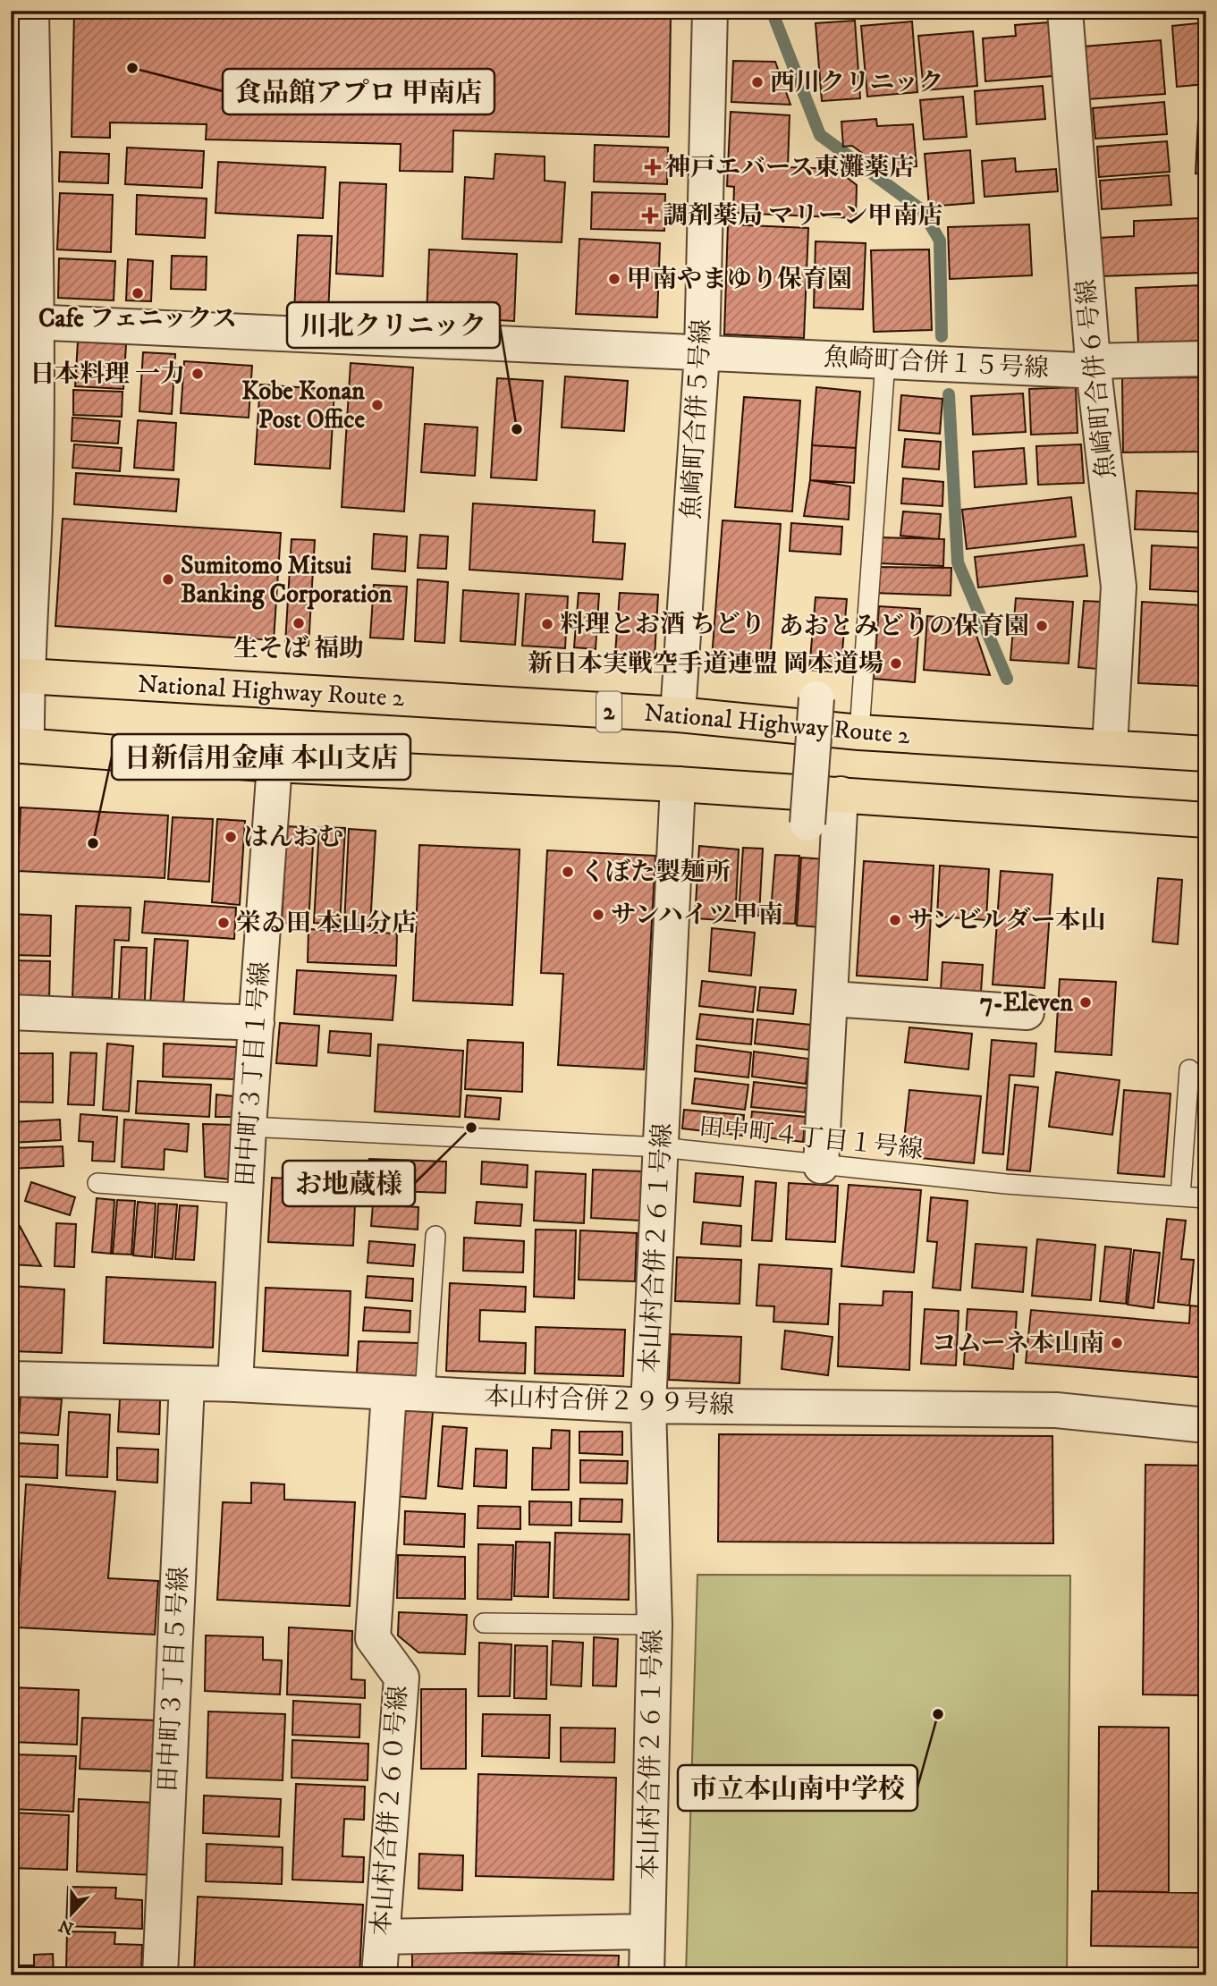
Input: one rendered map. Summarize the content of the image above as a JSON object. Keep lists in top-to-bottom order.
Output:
{
  "streets": {
    "highway": ["National Highway Route 2", "2"],
    "street": [
      "魚崎町合併１５号線",
      "魚崎町合併６号線",
      "魚崎町合併５号線",
      "田中町３丁目１号線",
      "本山村合併２６１号線",
      "本山村合併２９９号線",
      "田中町３丁目５号線",
      "本山村合併２６０号線"
    ],
    "lane": ["田中町４丁目１号線"]
  },
  "crossings": [
    ["魚崎町合併１５号線", "魚崎町合併６号線"],
    ["魚崎町合併１５号線", "魚崎町合併５号線"],
    ["魚崎町合併６号線", "National Highway Route 2"],
    ["魚崎町合併５号線", "National Highway Route 2"],
    ["田中町３丁目１号線", "田中町４丁目１号線"],
    ["田中町３丁目１号線", "本山村合併２９９号線"],
    ["田中町４丁目１号線", "本山村合併２６１号線"],
    ["本山村合併２６１号線", "本山村合併２９９号線"],
    ["本山村合併２９９号線", "田中町３丁目５号線"],
    ["本山村合併２９９号線", "本山村合併２６０号線"]
  ],
  "places": {
    "other": [
      "食品館アプロ 甲南店",
      "西川クリニック",
      "甲南やまゆり保育園",
      "Cafe フェニックス",
      "日本料理 一力",
      "Kobe Konan Post Office",
      "川北クリニック",
      "Sumitomo Mitsui Banking Corporation",
      "生そば 福助",
      "料理とお酒 ちどり",
      "あおとみどりの保育園",
      "新日本実戦空手道連盟 岡本道場",
      "はんおむ",
      "日新信用金庫 本山支店",
      "くぼた製麺所",
      "サンハイツ甲南",
      "サンビルダー本山",
      "栄ゐ田 本山分店",
      "7-Eleven",
      "お地蔵様",
      "コムーネ本山南",
      "市立本山南中学校"
    ],
    "health": ["神戸エバース東灘薬店", "調剤薬局 マリーン甲南店"]
  },
  "north": "bottom"
}
